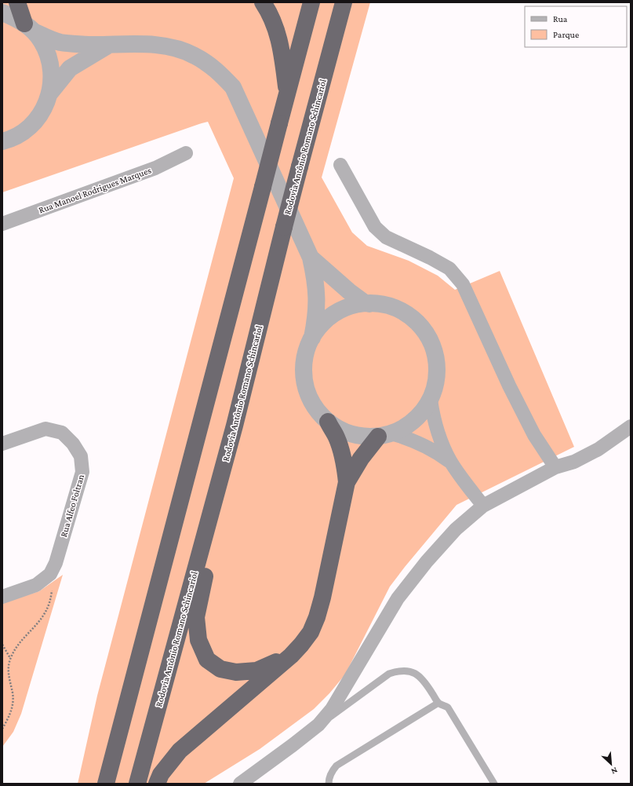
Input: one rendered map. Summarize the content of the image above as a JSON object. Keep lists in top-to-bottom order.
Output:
{
  "streets": {
    "highway": ["Rodovia Antônio Romano Schincariol"],
    "street": ["Rua Manoel Rodrigues Marques", "Rua Alfeo Foltran"]
  },
  "legend": ["Rua", "Parque"],
  "north": "bottom right"
}
